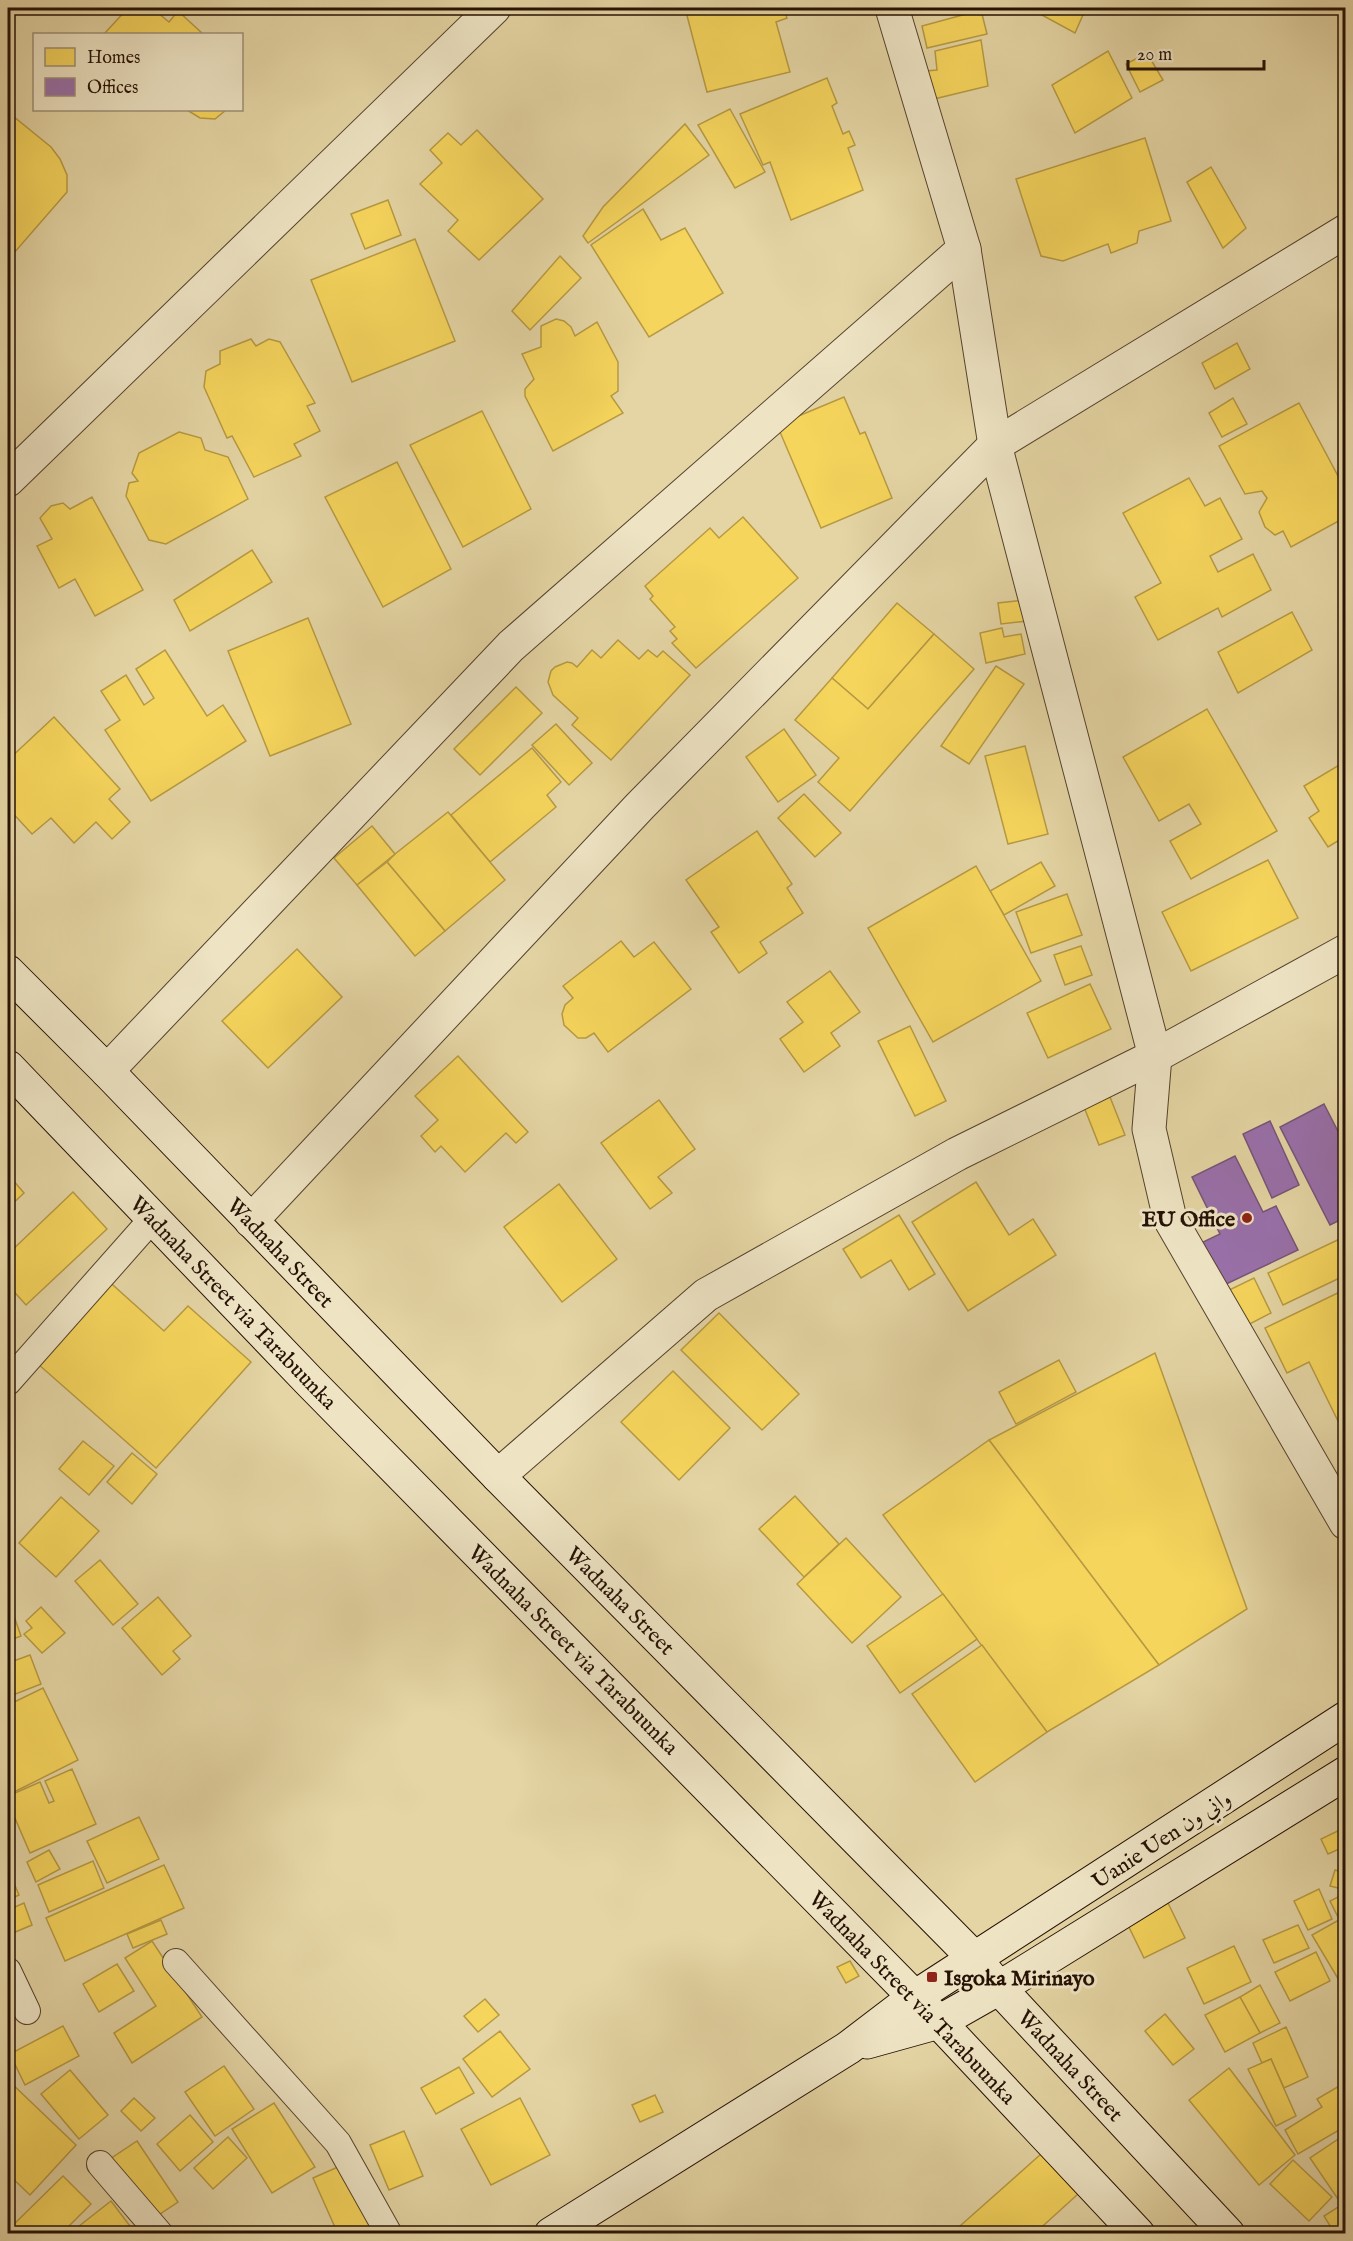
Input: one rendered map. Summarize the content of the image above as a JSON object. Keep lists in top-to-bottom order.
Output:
{
  "streets": {
    "street": ["Wadnaha Street", "Wadnaha Street via Tarabuunka", "Uanie Uen واني ون"]
  },
  "crossings": [
    ["Wadnaha Street", "Uanie Uen واني ون"],
    ["Wadnaha Street via Tarabuunka", "Uanie Uen واني ون"]
  ],
  "places": {
    "other": ["EU Office"],
    "transit": ["Isgoka Mirinayo"]
  },
  "legend": ["Homes", "Offices"],
  "scale_bar": "20 m"
}
